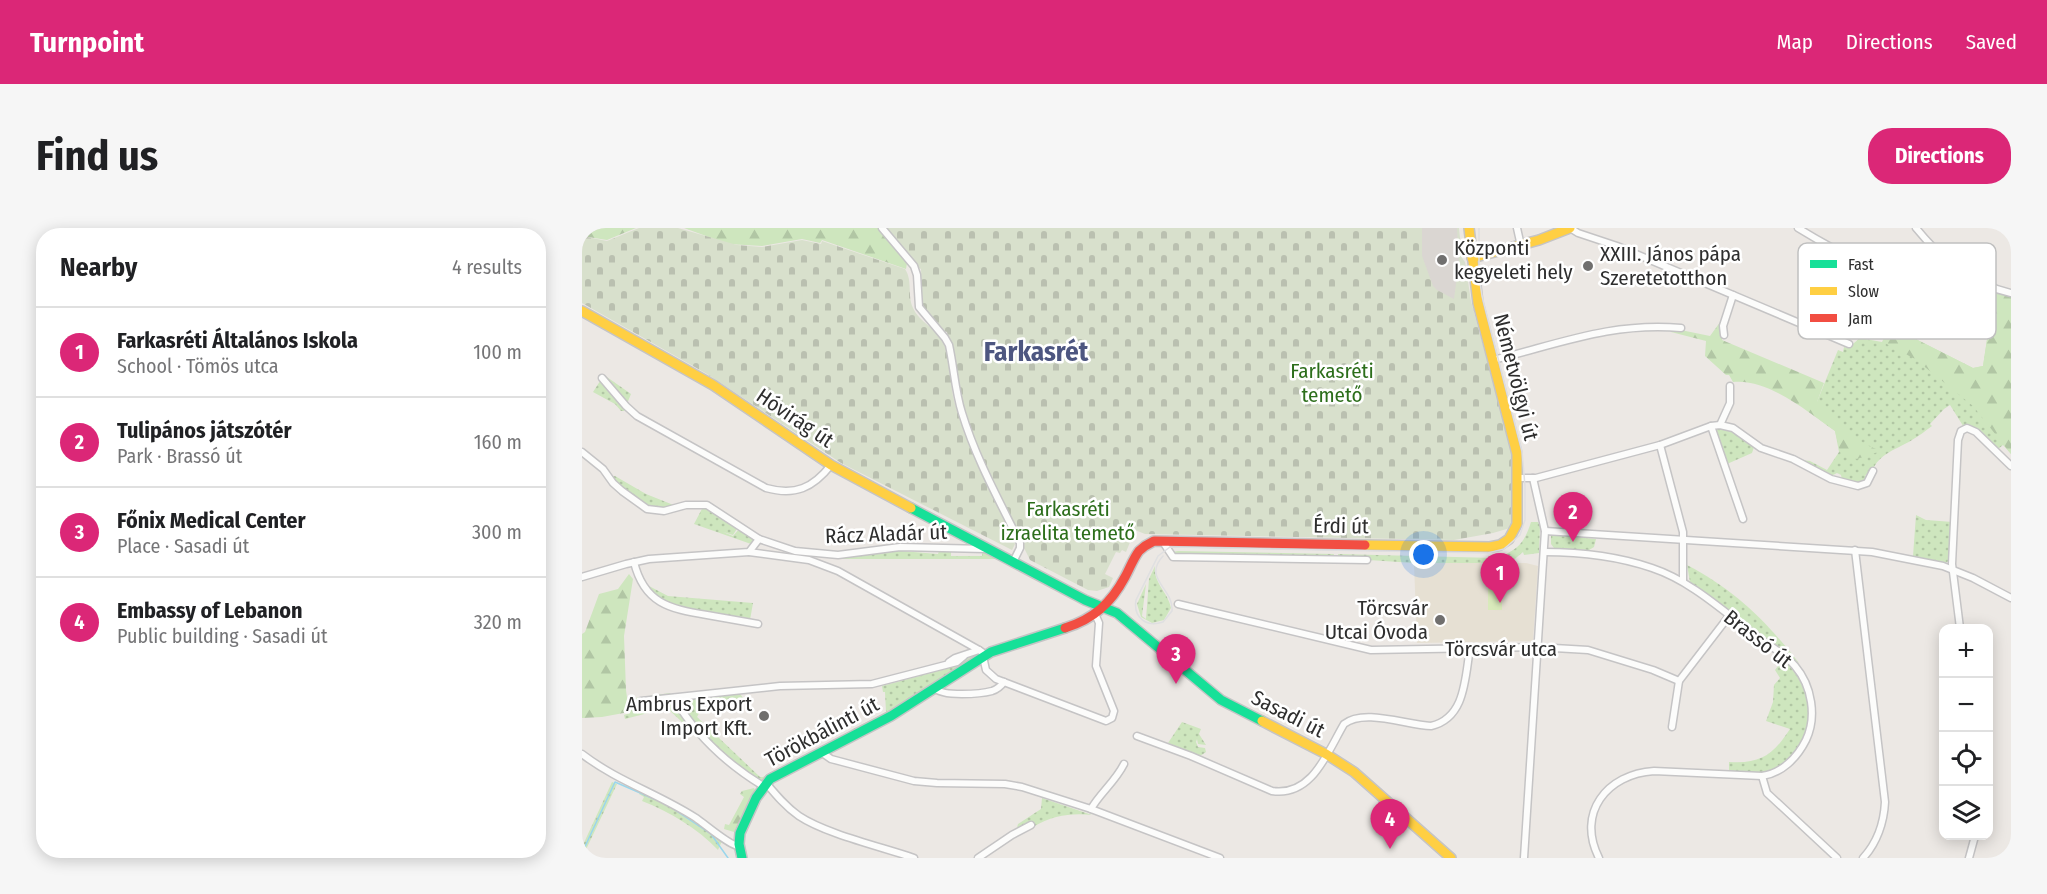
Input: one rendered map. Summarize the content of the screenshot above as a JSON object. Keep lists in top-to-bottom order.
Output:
{
  "streets": {
    "street": [
      "Németvölgyi út",
      "Hóvirág út",
      "Érdi út",
      "Rácz Aladár út",
      "Brassó út",
      "Törcsvár utca",
      "Sasadi út",
      "Törökbálinti út"
    ]
  },
  "crossings": [
    ["Németvölgyi út", "Érdi út"],
    ["Hóvirág út", "Rácz Aladár út"],
    ["Érdi út", "Törökbálinti út"],
    ["Rácz Aladár út", "Sasadi út"],
    ["Rácz Aladár út", "Törökbálinti út"],
    ["Sasadi út", "Törökbálinti út"]
  ],
  "districts": ["Farkasrét"],
  "parks": ["Farkasréti temető", "Farkasréti izraelita temető"],
  "places": [
    "Központi kegyeleti hely",
    "XXIII. János pápa Szeretetotthon",
    "Törcsvár Utcai Óvoda",
    "Ambrus Export Import Kft."
  ],
  "legend": ["Fast", "Slow", "Jam"],
  "page": {
    "header": "Turnpoint",
    "nav": ["Map", "Directions", "Saved"],
    "buttons": "Directions",
    "title": "Find us",
    "heading": ["Nearby", "4 results"],
    "list": [
      {
        "mark": "1",
        "name": "Farkasréti Általános Iskola",
        "note": "School · Tömös utca",
        "value": "100 m"
      },
      {
        "mark": "2",
        "name": "Tulipános játszótér",
        "note": "Park · Brassó út",
        "value": "160 m"
      },
      {
        "mark": "3",
        "name": "Főnix Medical Center",
        "note": "Place · Sasadi út",
        "value": "300 m"
      },
      {
        "mark": "4",
        "name": "Embassy of Lebanon",
        "note": "Public building · Sasadi út",
        "value": "320 m"
      }
    ],
    "pins": [
      "2",
      "1",
      "3",
      "4"
    ],
    "map_buttons": ["+", "−"]
  }
}
